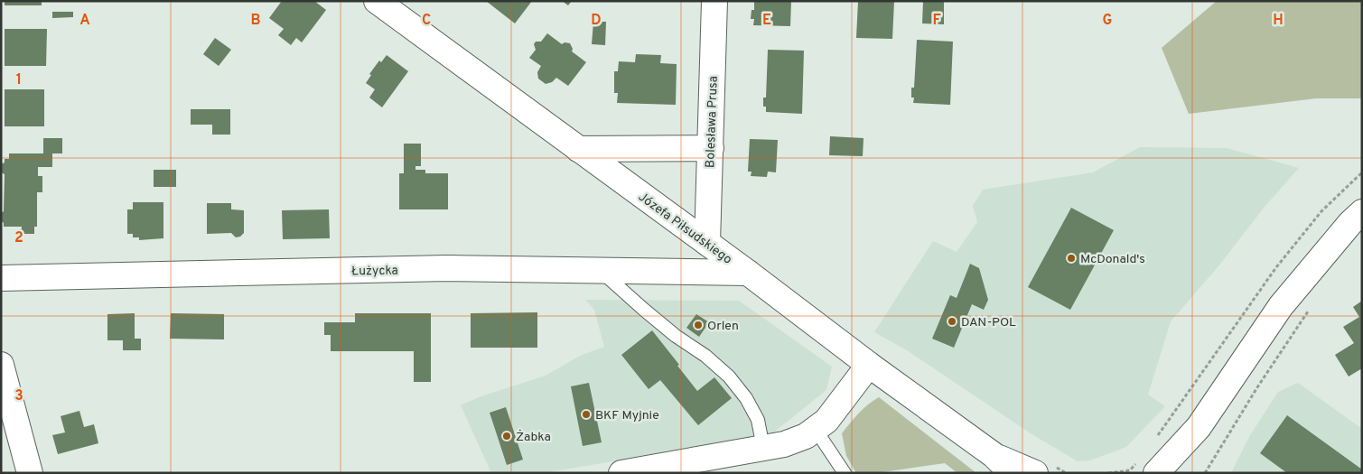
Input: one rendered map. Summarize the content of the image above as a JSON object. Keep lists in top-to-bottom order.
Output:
{
  "streets": {
    "street": ["Bolesława Prusa", "Józefa Piłsudskiego", "Łużycka"]
  },
  "crossings": [
    ["Bolesława Prusa", "Józefa Piłsudskiego"],
    ["Józefa Piłsudskiego", "Łużycka"]
  ],
  "places": [
    "McDonald's",
    "DAN-POL",
    "Orlen",
    "BKF Myjnie",
    "Żabka"
  ],
  "grid": {
    "columns": [
      "A",
      "B",
      "C",
      "D",
      "E",
      "F",
      "G",
      "H"
    ],
    "rows": ["1", "2", "3"]
  }
}
